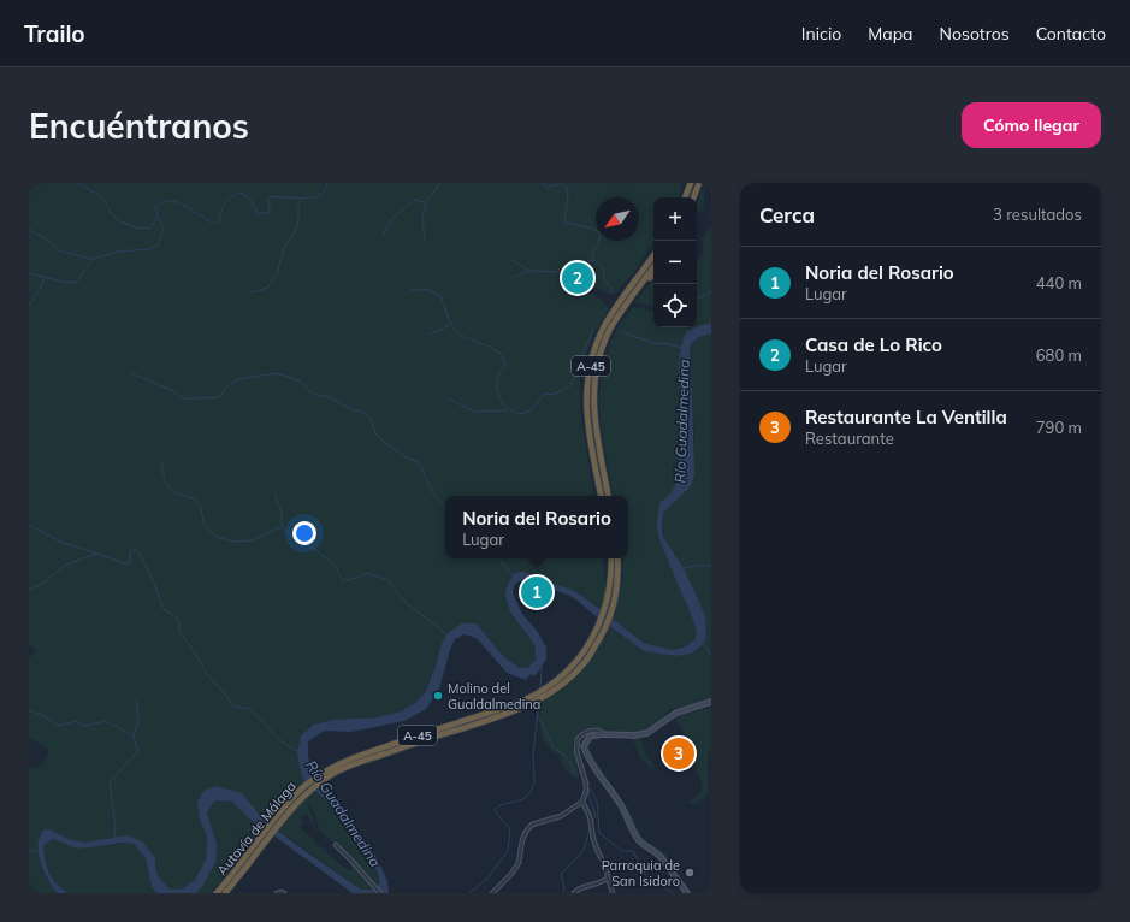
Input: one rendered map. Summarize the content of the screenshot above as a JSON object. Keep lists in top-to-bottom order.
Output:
{
  "streets": {
    "highway": ["A-45", "Autovía de Málaga"]
  },
  "water": ["Río Guadalmedina"],
  "places": ["Molino del Gualdalmedina", "Parroquia de San Isidoro"],
  "north": "bottom left",
  "page": {
    "header": "Trailo",
    "nav": [
      "Inicio",
      "Mapa",
      "Nosotros",
      "Contacto"
    ],
    "buttons": "Cómo llegar",
    "title": "Encuéntranos",
    "heading": ["Cerca", "3 resultados"],
    "map_buttons": ["+", "−"],
    "list": [
      {
        "mark": "1",
        "name": "Noria del Rosario",
        "note": "Lugar",
        "value": "440 m"
      },
      {
        "mark": "2",
        "name": "Casa de Lo Rico",
        "note": "Lugar",
        "value": "680 m"
      },
      {
        "mark": "3",
        "name": "Restaurante La Ventilla",
        "note": "Restaurante",
        "value": "790 m"
      }
    ],
    "pins": ["2", "1", "3"],
    "popup": ["Noria del Rosario", "Lugar"]
  }
}
